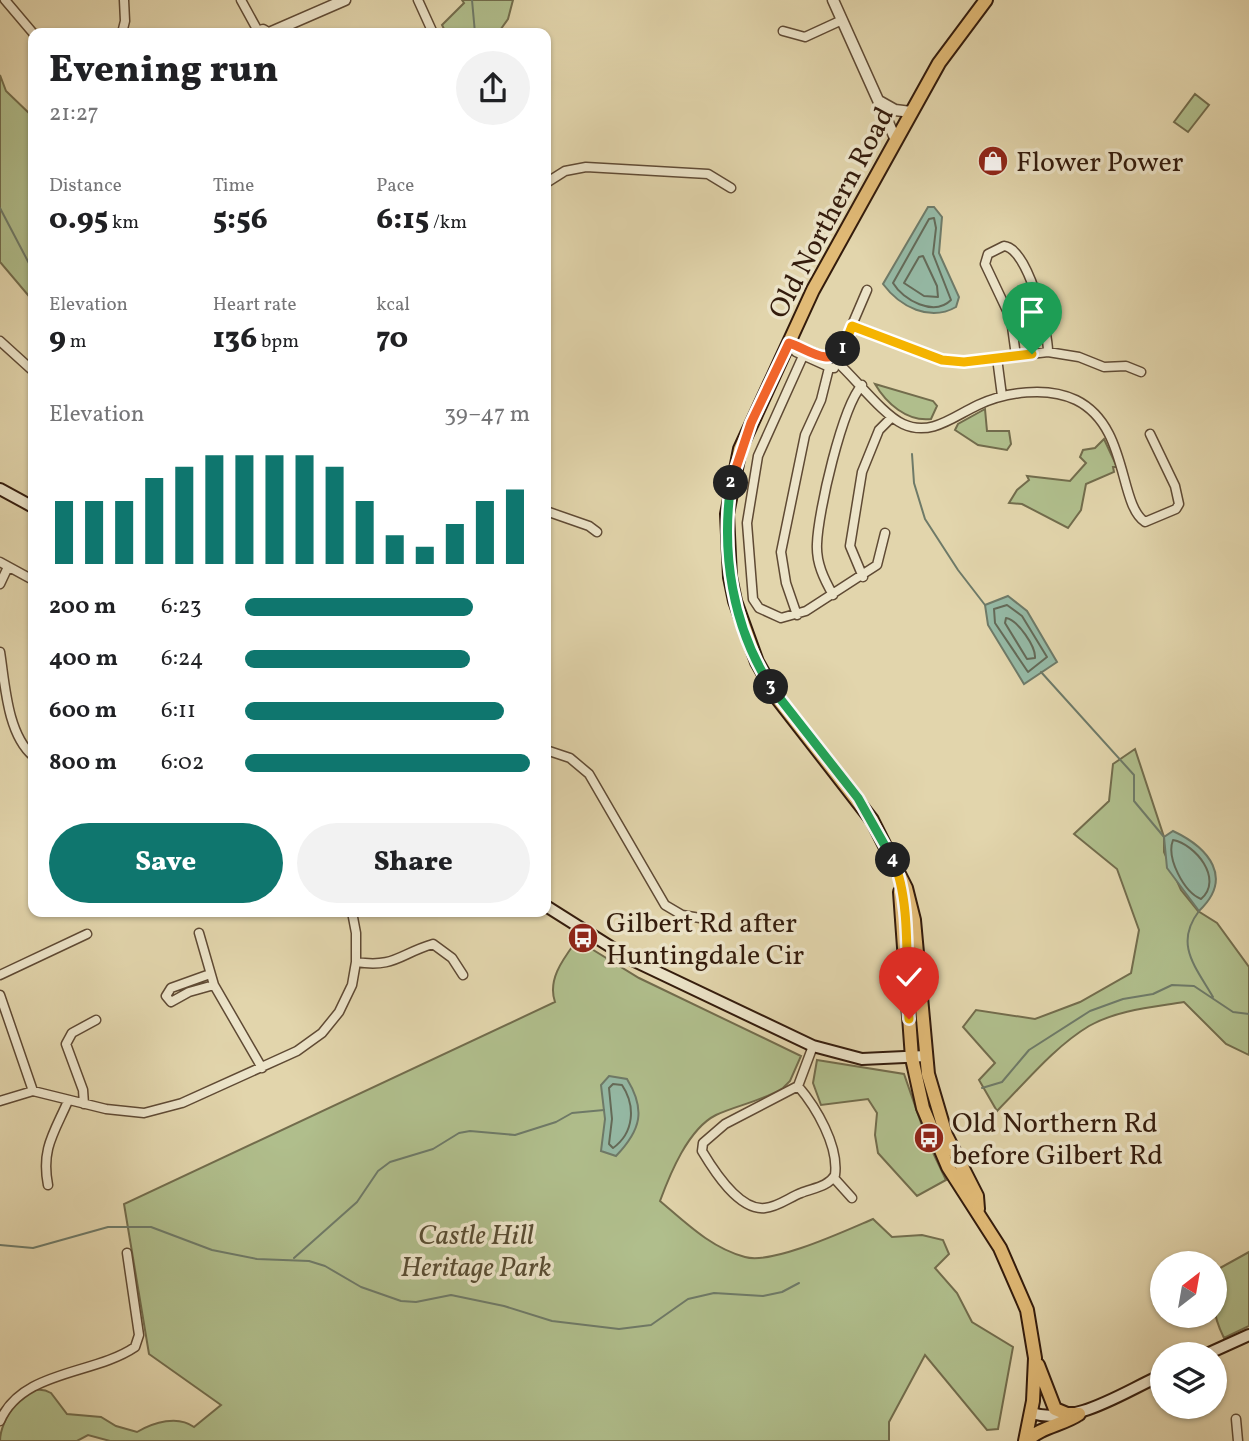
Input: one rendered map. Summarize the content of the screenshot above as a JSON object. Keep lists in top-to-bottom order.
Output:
{
  "streets": {
    "main road": ["Old Northern Road"]
  },
  "parks": ["Castle Hill Heritage Park"],
  "places": {
    "shop": ["Flower Power"],
    "bus stop": ["Gilbert Rd after Huntingdale Cir", "Old Northern Rd before Gilbert Rd"]
  },
  "north": "top right",
  "page": {
    "heading": ["Evening run", "21:27"],
    "stats": [
      ["Distance", "0.95 km"],
      ["Time", "5:56"],
      ["Pace", "6:15 /km"],
      ["Elevation", "9 m"],
      ["Heart rate", "136 bpm"],
      ["kcal", "70"]
    ],
    "pins": [
      "1",
      "2",
      "3",
      "4"
    ],
    "chart": ["Elevation", "39–47 m"],
    "list": [
      {
        "name": "200 m",
        "note": "6:23"
      },
      {
        "name": "400 m",
        "note": "6:24"
      },
      {
        "name": "600 m",
        "note": "6:11"
      },
      {
        "name": "800 m",
        "note": "6:02"
      }
    ],
    "buttons": ["Save", "Share"]
  }
}
